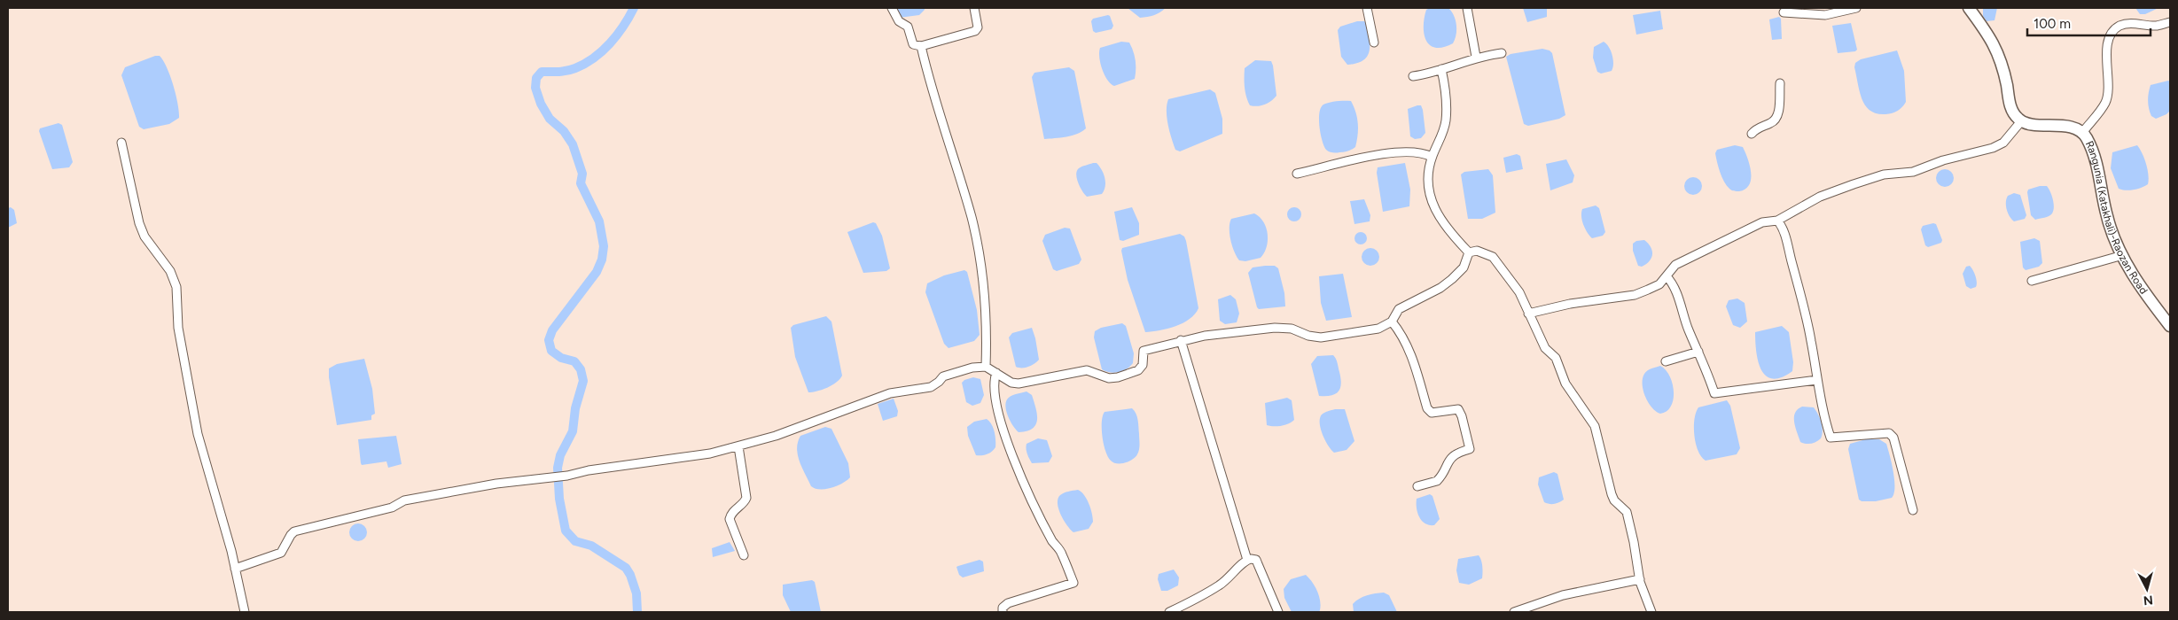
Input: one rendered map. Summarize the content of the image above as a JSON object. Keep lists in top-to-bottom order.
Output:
{
  "streets": {
    "main road": ["Rangunia (Katakhali)-Raozan Road"]
  },
  "scale_bar": "100 m",
  "north": "bottom"
}
